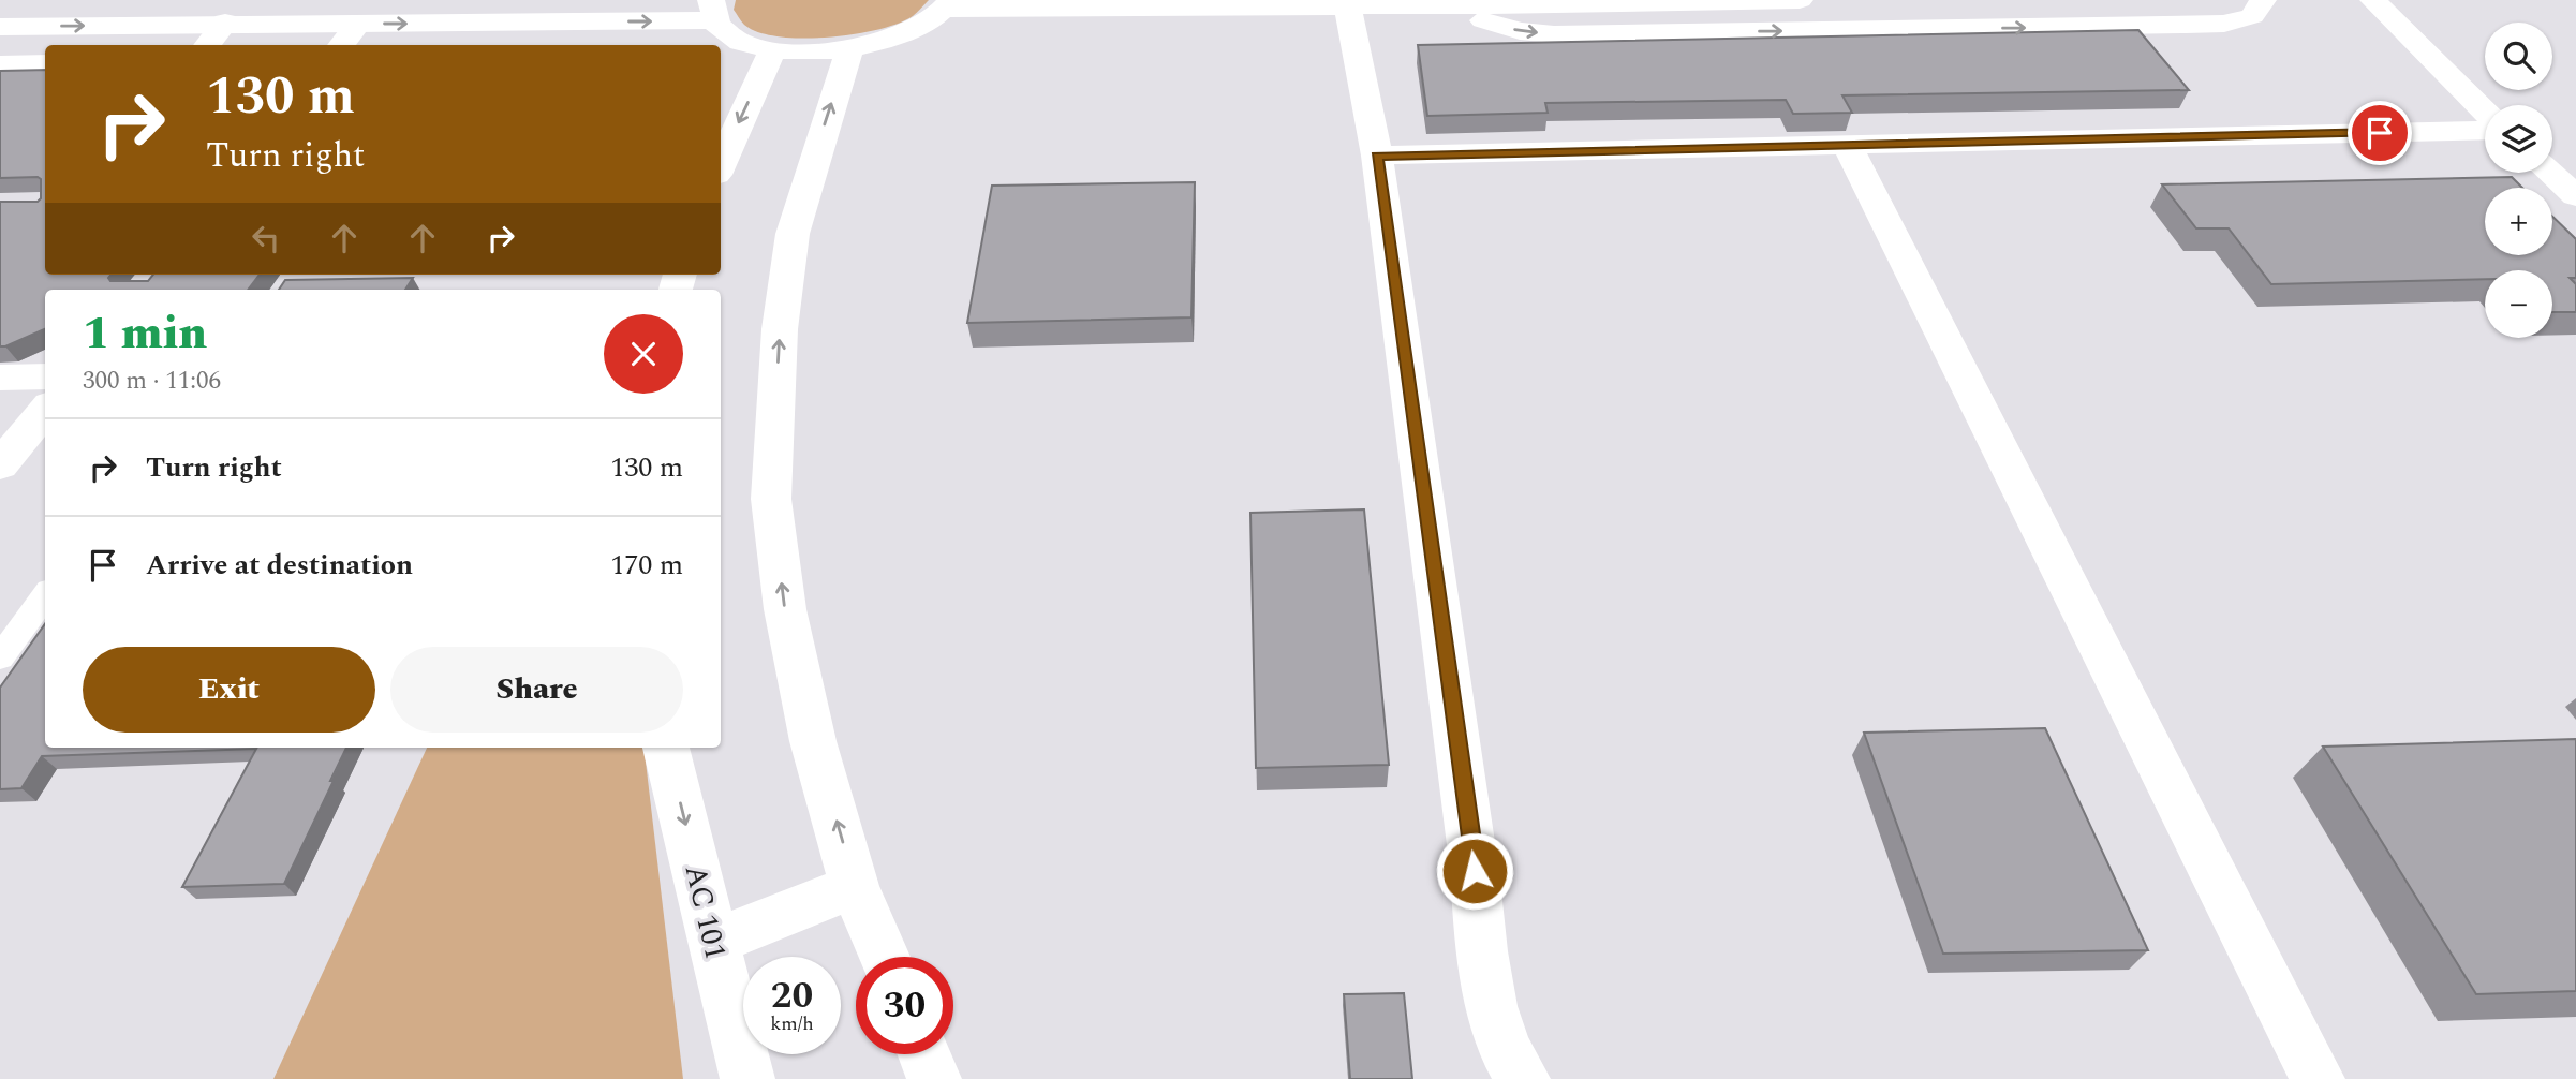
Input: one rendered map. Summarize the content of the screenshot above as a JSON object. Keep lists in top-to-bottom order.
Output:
{
  "streets": {
    "street": ["AC 101"]
  },
  "page": {
    "map_buttons": ["+", "−"],
    "turn": ["130 m", "Turn right"],
    "heading": ["1 min", "300 m · 11:06"],
    "list": [
      {
        "name": "Turn right",
        "value": "130 m"
      },
      {
        "name": "Arrive at destination",
        "value": "170 m"
      }
    ],
    "buttons": ["Exit", "Share"],
    "speed": "20 km/h",
    "limit": "30"
  }
}
